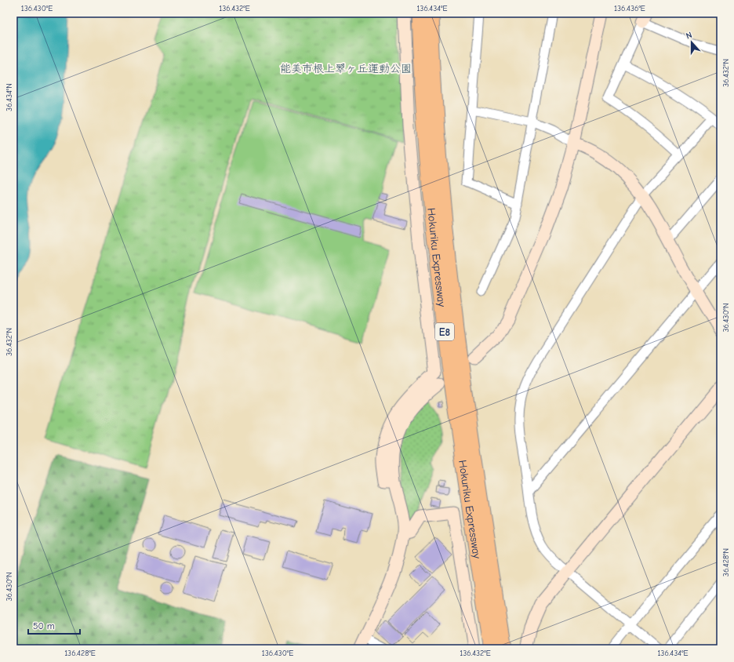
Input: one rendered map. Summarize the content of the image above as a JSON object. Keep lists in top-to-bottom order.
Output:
{
  "streets": {
    "highway": ["Hokuriku Expressway", "E8"]
  },
  "parks": ["能美市根上翠ヶ丘運動公園"],
  "scale_bar": "50 m",
  "north": "top",
  "coordinates": [
    "136.430°E",
    "136.432°E",
    "136.434°E",
    "136.436°E",
    "36.432°N",
    "36.434°N",
    "36.430°N",
    "36.428°N",
    "136.428°E"
  ]
}
